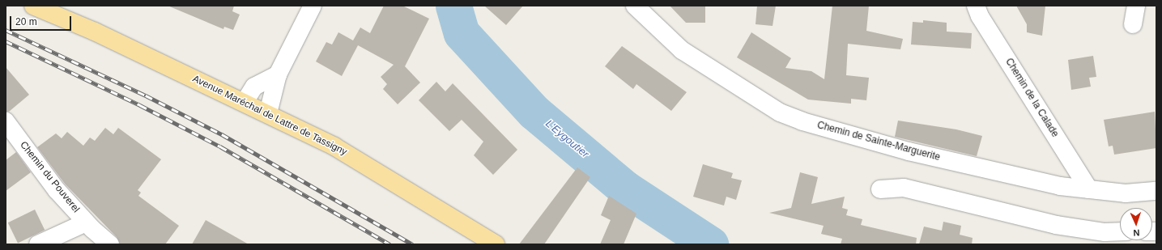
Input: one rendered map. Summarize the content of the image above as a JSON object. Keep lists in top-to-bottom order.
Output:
{
  "streets": {
    "main road": ["Avenue Maréchal de Lattre de Tassigny"],
    "street": ["Chemin de la Calade", "Chemin de Sainte-Marguerite", "Chemin du Pouverel"]
  },
  "crossings": [
    ["Chemin de la Calade", "Chemin de Sainte-Marguerite"]
  ],
  "water": ["L'Eygoutier"],
  "scale_bar": "20 m",
  "north": "bottom"
}
